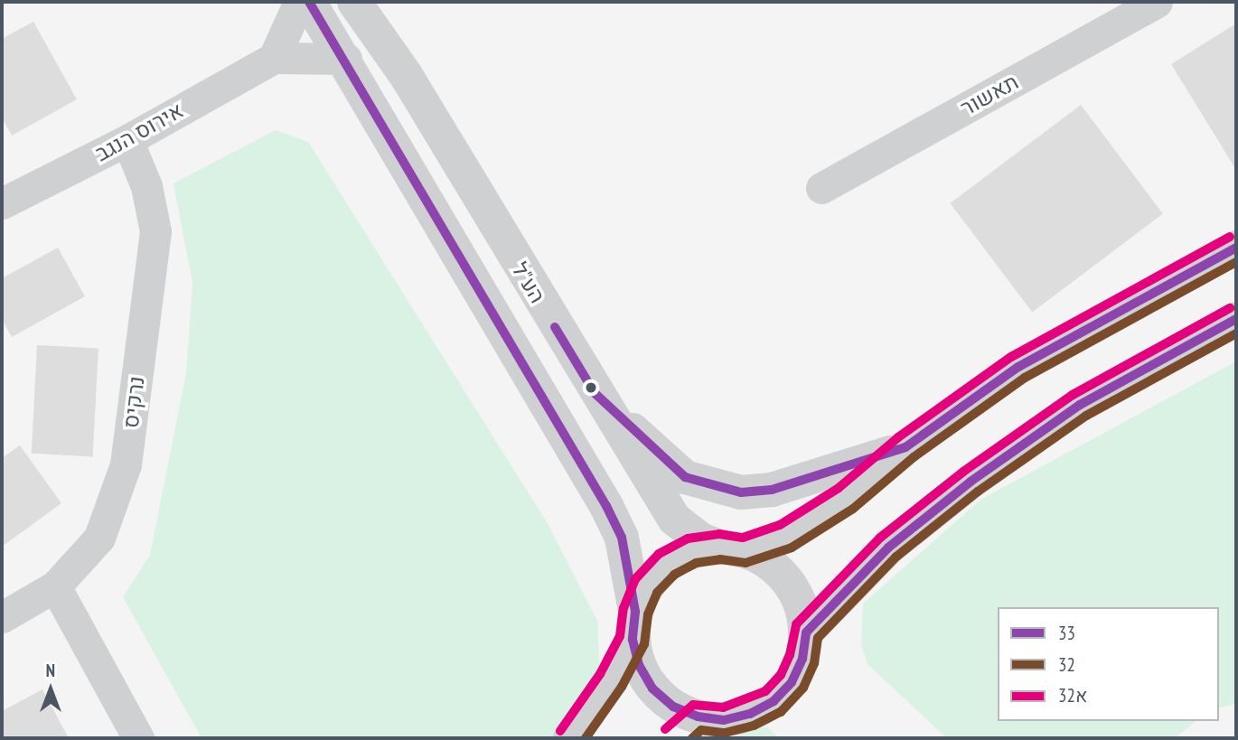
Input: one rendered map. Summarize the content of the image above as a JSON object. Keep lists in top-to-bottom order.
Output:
{
  "streets": {
    "street": [
      "תאשור",
      "אירוס הנגב",
      "הע\"ל",
      "נרקיס"
    ]
  },
  "crossings": [
    ["אירוס הנגב", "נרקיס"]
  ],
  "lines": ["transit line 33", "transit line 32א", "transit line 32"],
  "legend": ["33", "32", "32א"],
  "north": "top"
}
